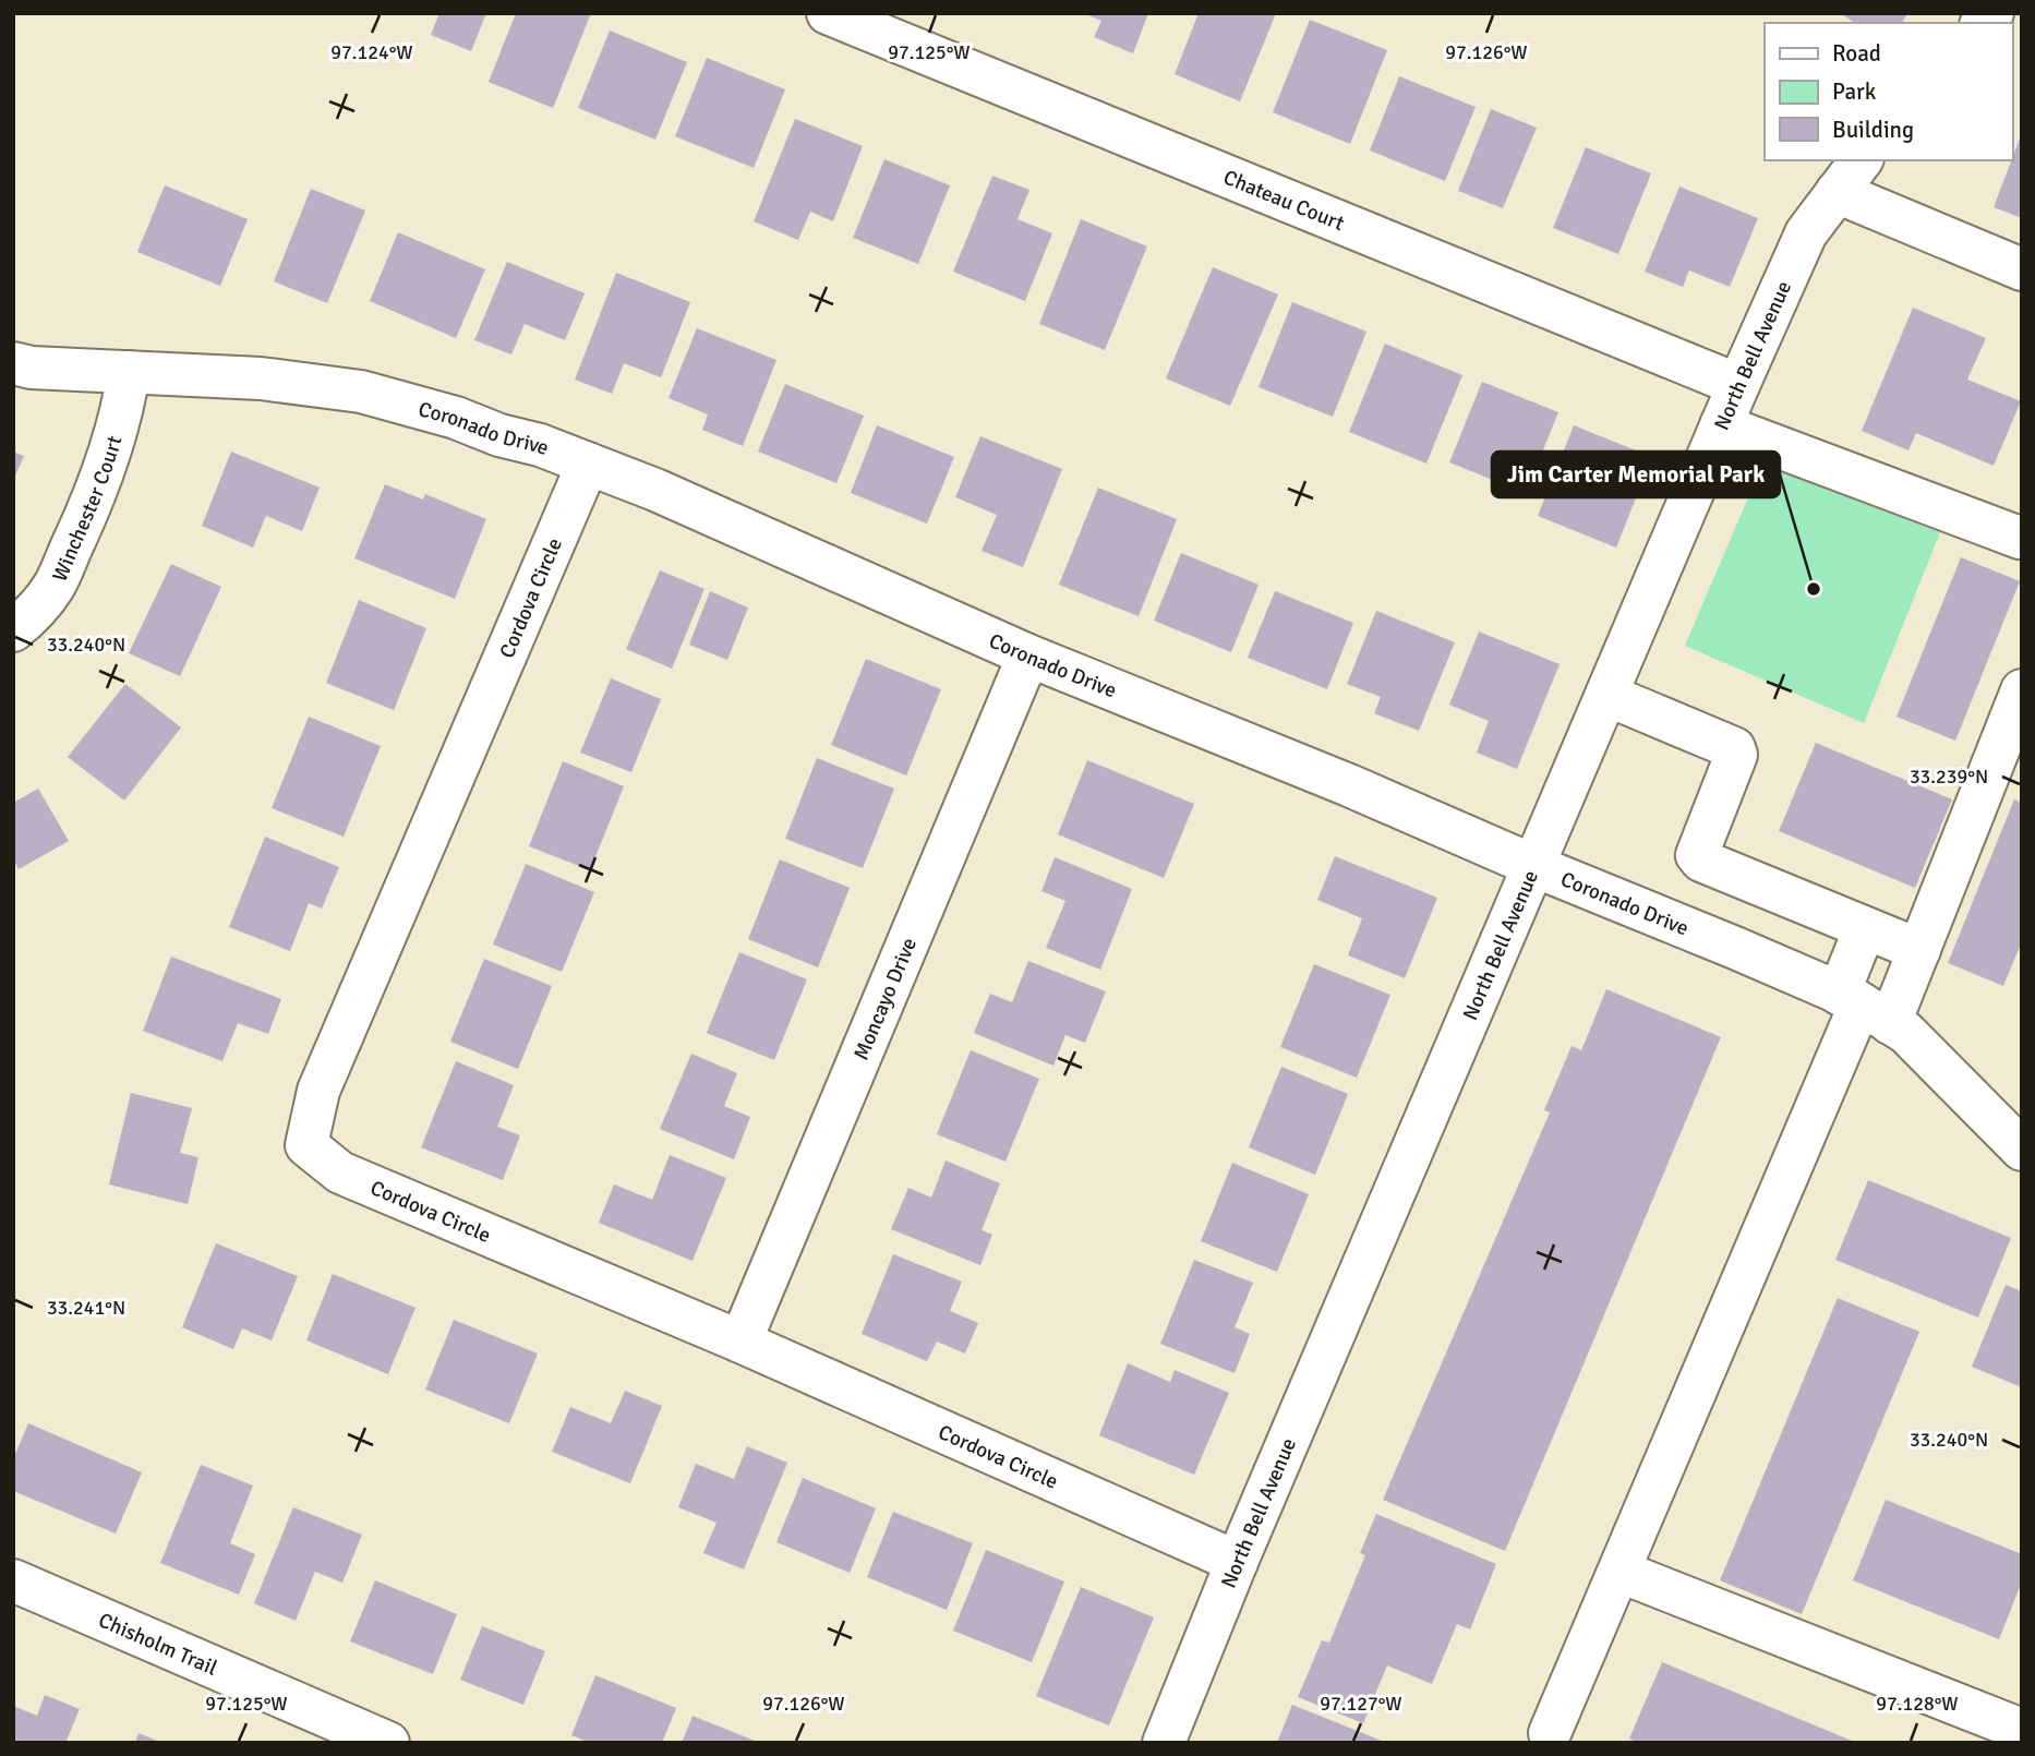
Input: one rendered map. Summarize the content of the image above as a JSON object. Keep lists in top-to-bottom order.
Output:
{
  "streets": {
    "street": [
      "Chateau Court",
      "North Bell Avenue",
      "Coronado Drive",
      "Winchester Court",
      "Cordova Circle",
      "Moncayo Drive",
      "Chisholm Trail"
    ]
  },
  "crossings": [
    ["Chateau Court", "North Bell Avenue"],
    ["North Bell Avenue", "Coronado Drive"],
    ["North Bell Avenue", "Cordova Circle"],
    ["Coronado Drive", "Winchester Court"],
    ["Coronado Drive", "Cordova Circle"],
    ["Coronado Drive", "Moncayo Drive"],
    ["Cordova Circle", "Moncayo Drive"]
  ],
  "places": ["Jim Carter Memorial Park"],
  "legend": ["Road", "Park", "Building"],
  "coordinates": [
    "97.124°W",
    "97.125°W",
    "97.126°W",
    "33.240°N",
    "33.239°N",
    "33.241°N",
    "97.127°W",
    "97.128°W"
  ]
}
